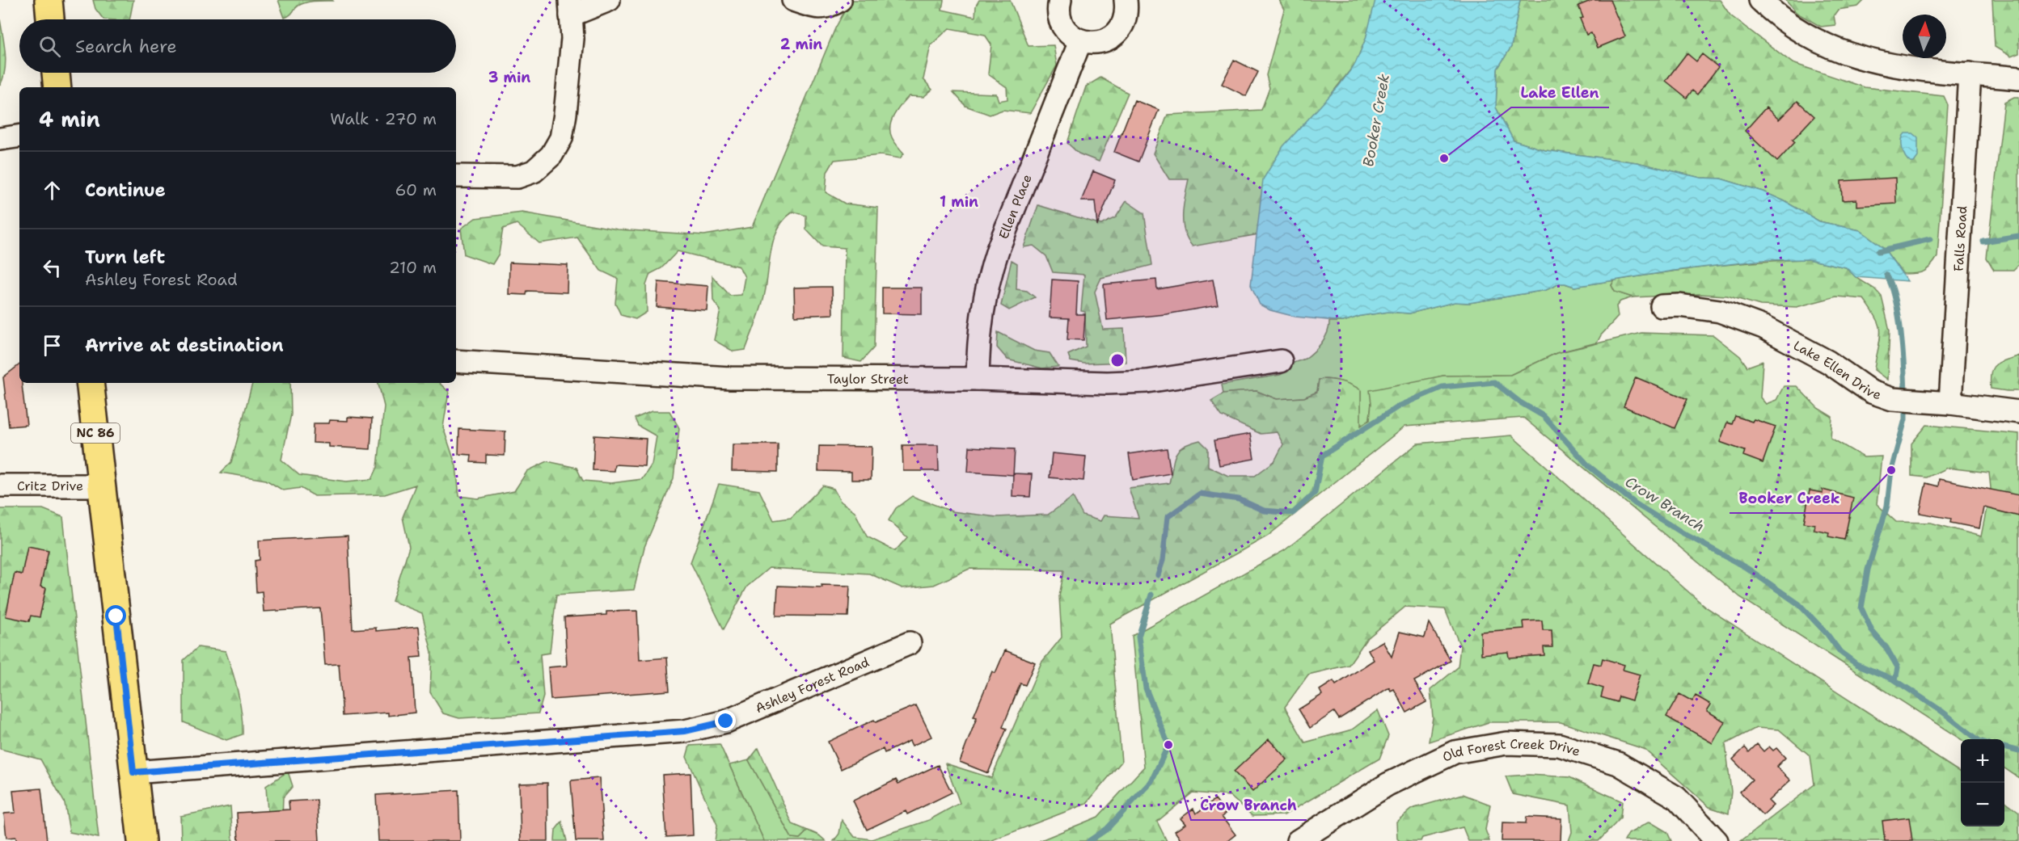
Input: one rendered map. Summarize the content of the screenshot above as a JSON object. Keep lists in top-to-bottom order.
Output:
{
  "streets": {
    "main road": ["NC 86"],
    "street": [
      "Ellen Place",
      "Falls Road",
      "Lake Ellen Drive",
      "Taylor Street",
      "Critz Drive",
      "Ashley Forest Road",
      "Old Forest Creek Drive"
    ]
  },
  "crossings": [
    ["Ellen Place", "Taylor Street"],
    ["Falls Road", "Lake Ellen Drive"],
    ["NC 86", "Critz Drive"],
    ["NC 86", "Ashley Forest Road"]
  ],
  "water": ["Booker Creek", "Crow Branch"],
  "places": ["Lake Ellen", "Booker Creek", "Crow Branch"],
  "north": "top",
  "page": {
    "search": "Search here",
    "heading": ["4 min", "Walk · 270 m"],
    "list": [
      ["Continue", "60 m"],
      ["Turn left", "Ashley Forest Road", "210 m"],
      "Arrive at destination"
    ],
    "map_buttons": ["+", "−"]
  },
  "rings": ["2 min", "3 min", "1 min"]
}
